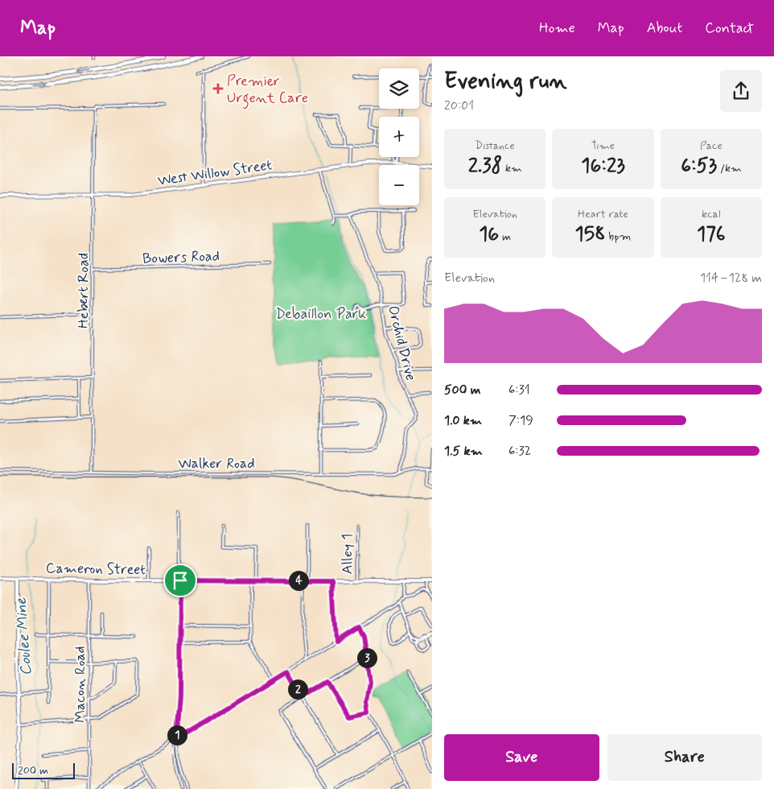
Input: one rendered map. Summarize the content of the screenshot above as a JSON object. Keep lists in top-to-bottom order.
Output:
{
  "streets": {
    "main road": ["West Willow Street", "Cameron Street"],
    "street": [
      "Bowers Road",
      "Hebert Road",
      "Orchid Drive",
      "Walker Road",
      "Alley 1",
      "Macon Road"
    ]
  },
  "crossings": [
    ["West Willow Street", "Hebert Road"],
    ["Bowers Road", "Hebert Road"],
    ["Hebert Road", "Walker Road"],
    ["Orchid Drive", "Walker Road"],
    ["Alley 1", "Cameron Street"],
    ["Cameron Street", "Macon Road"]
  ],
  "water": ["Coulee Mine"],
  "parks": ["Debaillon Park"],
  "places": {
    "health": ["Premier Urgent Care"]
  },
  "scale_bar": "200 m",
  "page": {
    "header": "Map",
    "nav": [
      "Home",
      "Map",
      "About",
      "Contact"
    ],
    "heading": ["Evening run", "20:01"],
    "map_buttons": ["+", "−"],
    "stats": [
      ["Distance", "2.38 km"],
      ["Time", "16:23"],
      ["Pace", "6:53 /km"],
      ["Elevation", "16 m"],
      ["Heart rate", "158 bpm"],
      ["kcal", "176"]
    ],
    "chart": ["Elevation", "114–128 m"],
    "list": [
      {
        "name": "500 m",
        "note": "6:31"
      },
      {
        "name": "1.0 km",
        "note": "7:19"
      },
      {
        "name": "1.5 km",
        "note": "6:32"
      }
    ],
    "pins": [
      "4",
      "3",
      "2",
      "1"
    ],
    "buttons": ["Save", "Share"],
    "scale": "200 m"
  }
}
